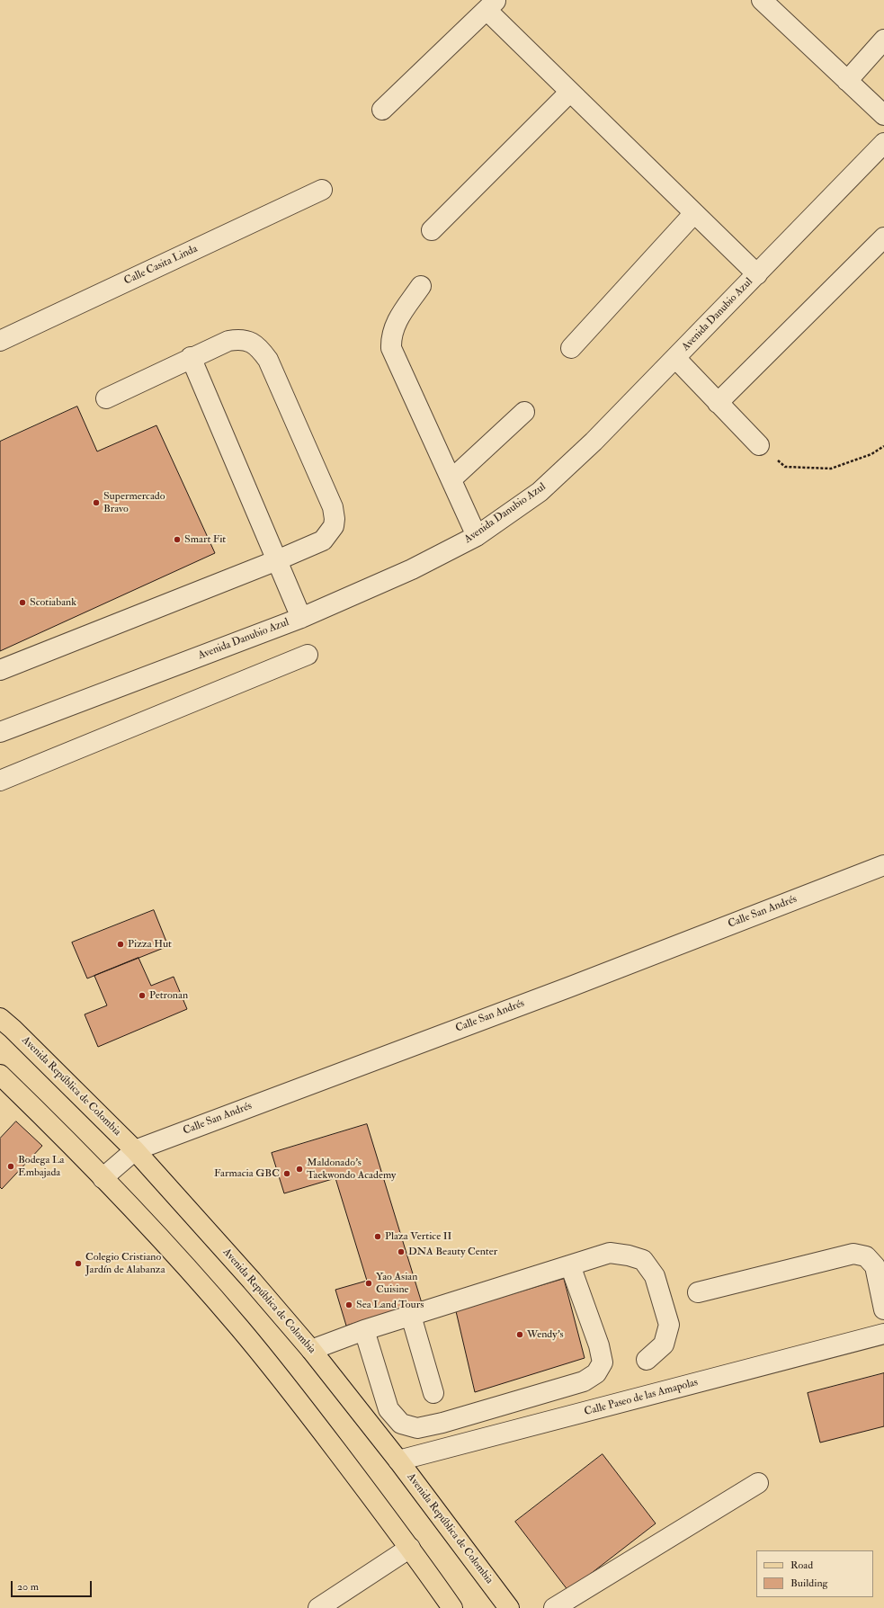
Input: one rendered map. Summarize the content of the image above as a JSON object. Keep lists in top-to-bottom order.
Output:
{
  "streets": {
    "main road": ["Avenida República de Colombia"],
    "street": [
      "Calle Casita Linda",
      "Avenida Danubio Azul",
      "Calle San Andrés",
      "Calle Paseo de las Amapolas"
    ]
  },
  "crossings": [
    ["Calle San Andrés", "Avenida República de Colombia"],
    ["Avenida República de Colombia", "Calle Paseo de las Amapolas"]
  ],
  "places": [
    "Supermercado Bravo",
    "Smart Fit",
    "Scotiabank",
    "Pizza Hut",
    "Petronan",
    "Bodega La Embajada",
    "Maldonado's Taekwondo Academy",
    "Farmacia GBC",
    "Plaza Vertice II",
    "DNA Beauty Center",
    "Colegio Cristiano Jardín de Alabanza",
    "Yao Asian Cuisine",
    "Sea Land Tours",
    "Wendy's"
  ],
  "legend": ["Road", "Building"],
  "scale_bar": "20 m"
}
